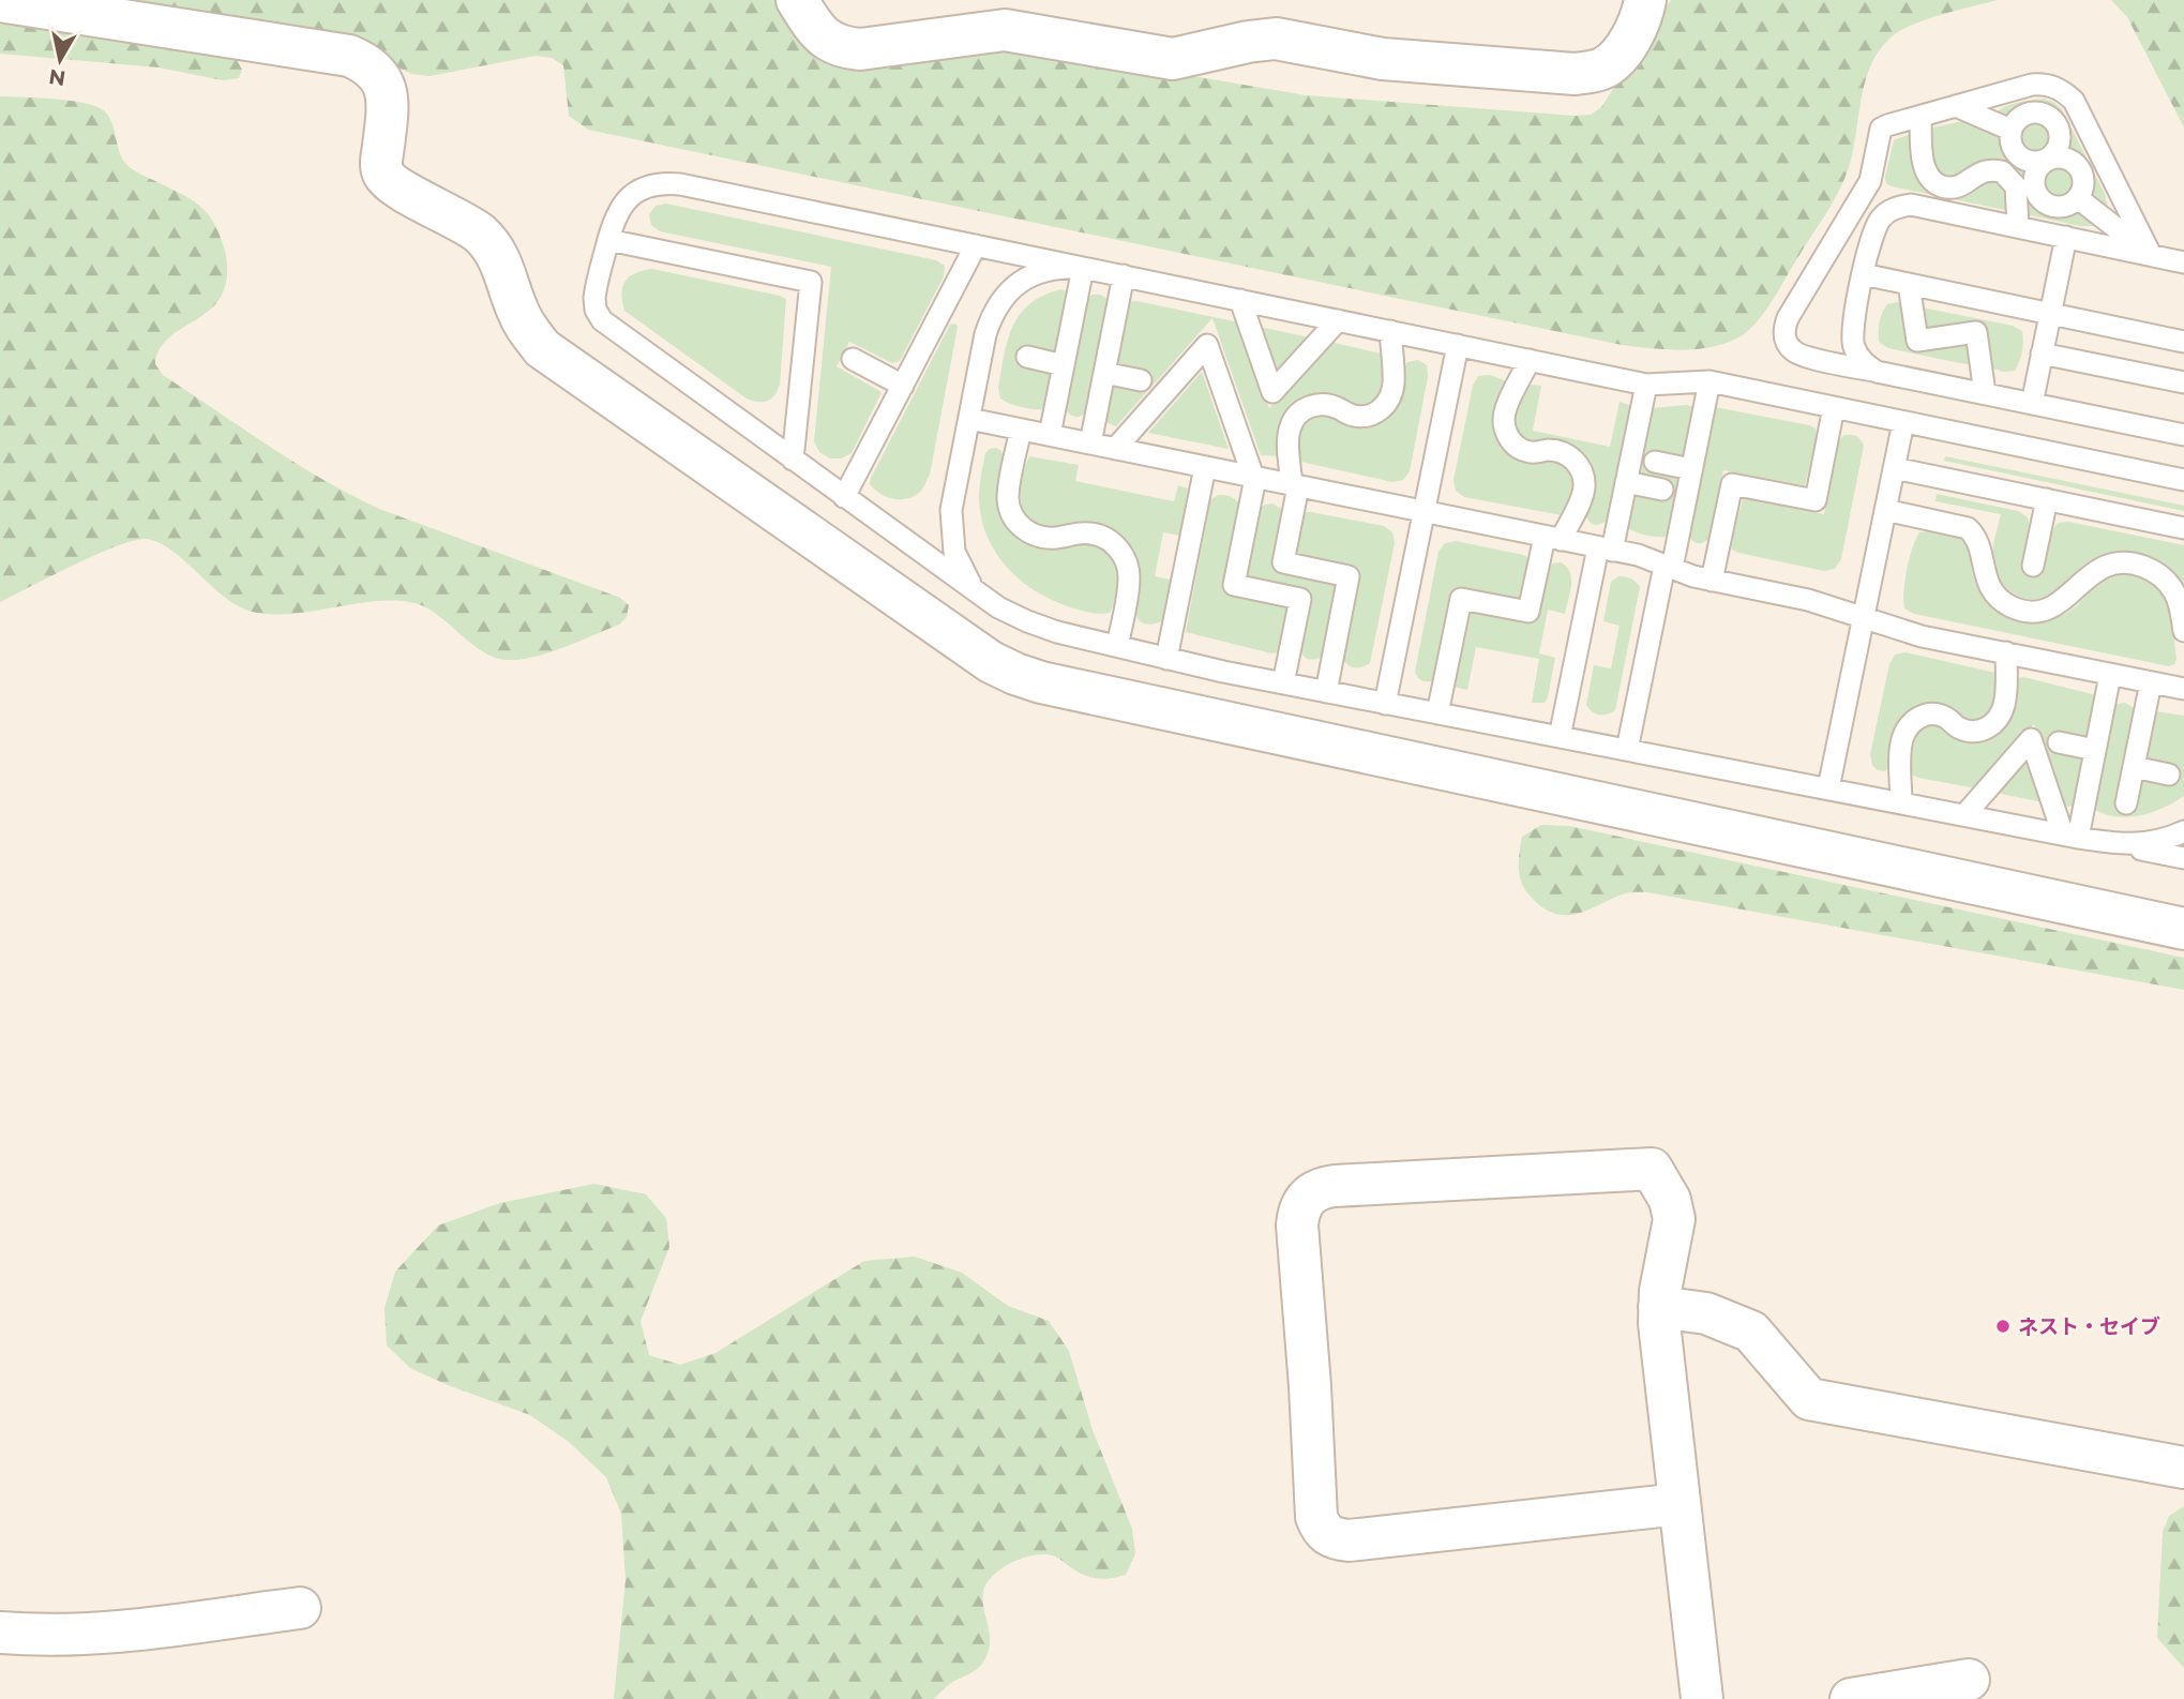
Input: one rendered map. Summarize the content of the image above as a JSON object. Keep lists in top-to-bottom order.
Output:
{
  "places": ["ネスト・セイブ"],
  "north": "bottom"
}
